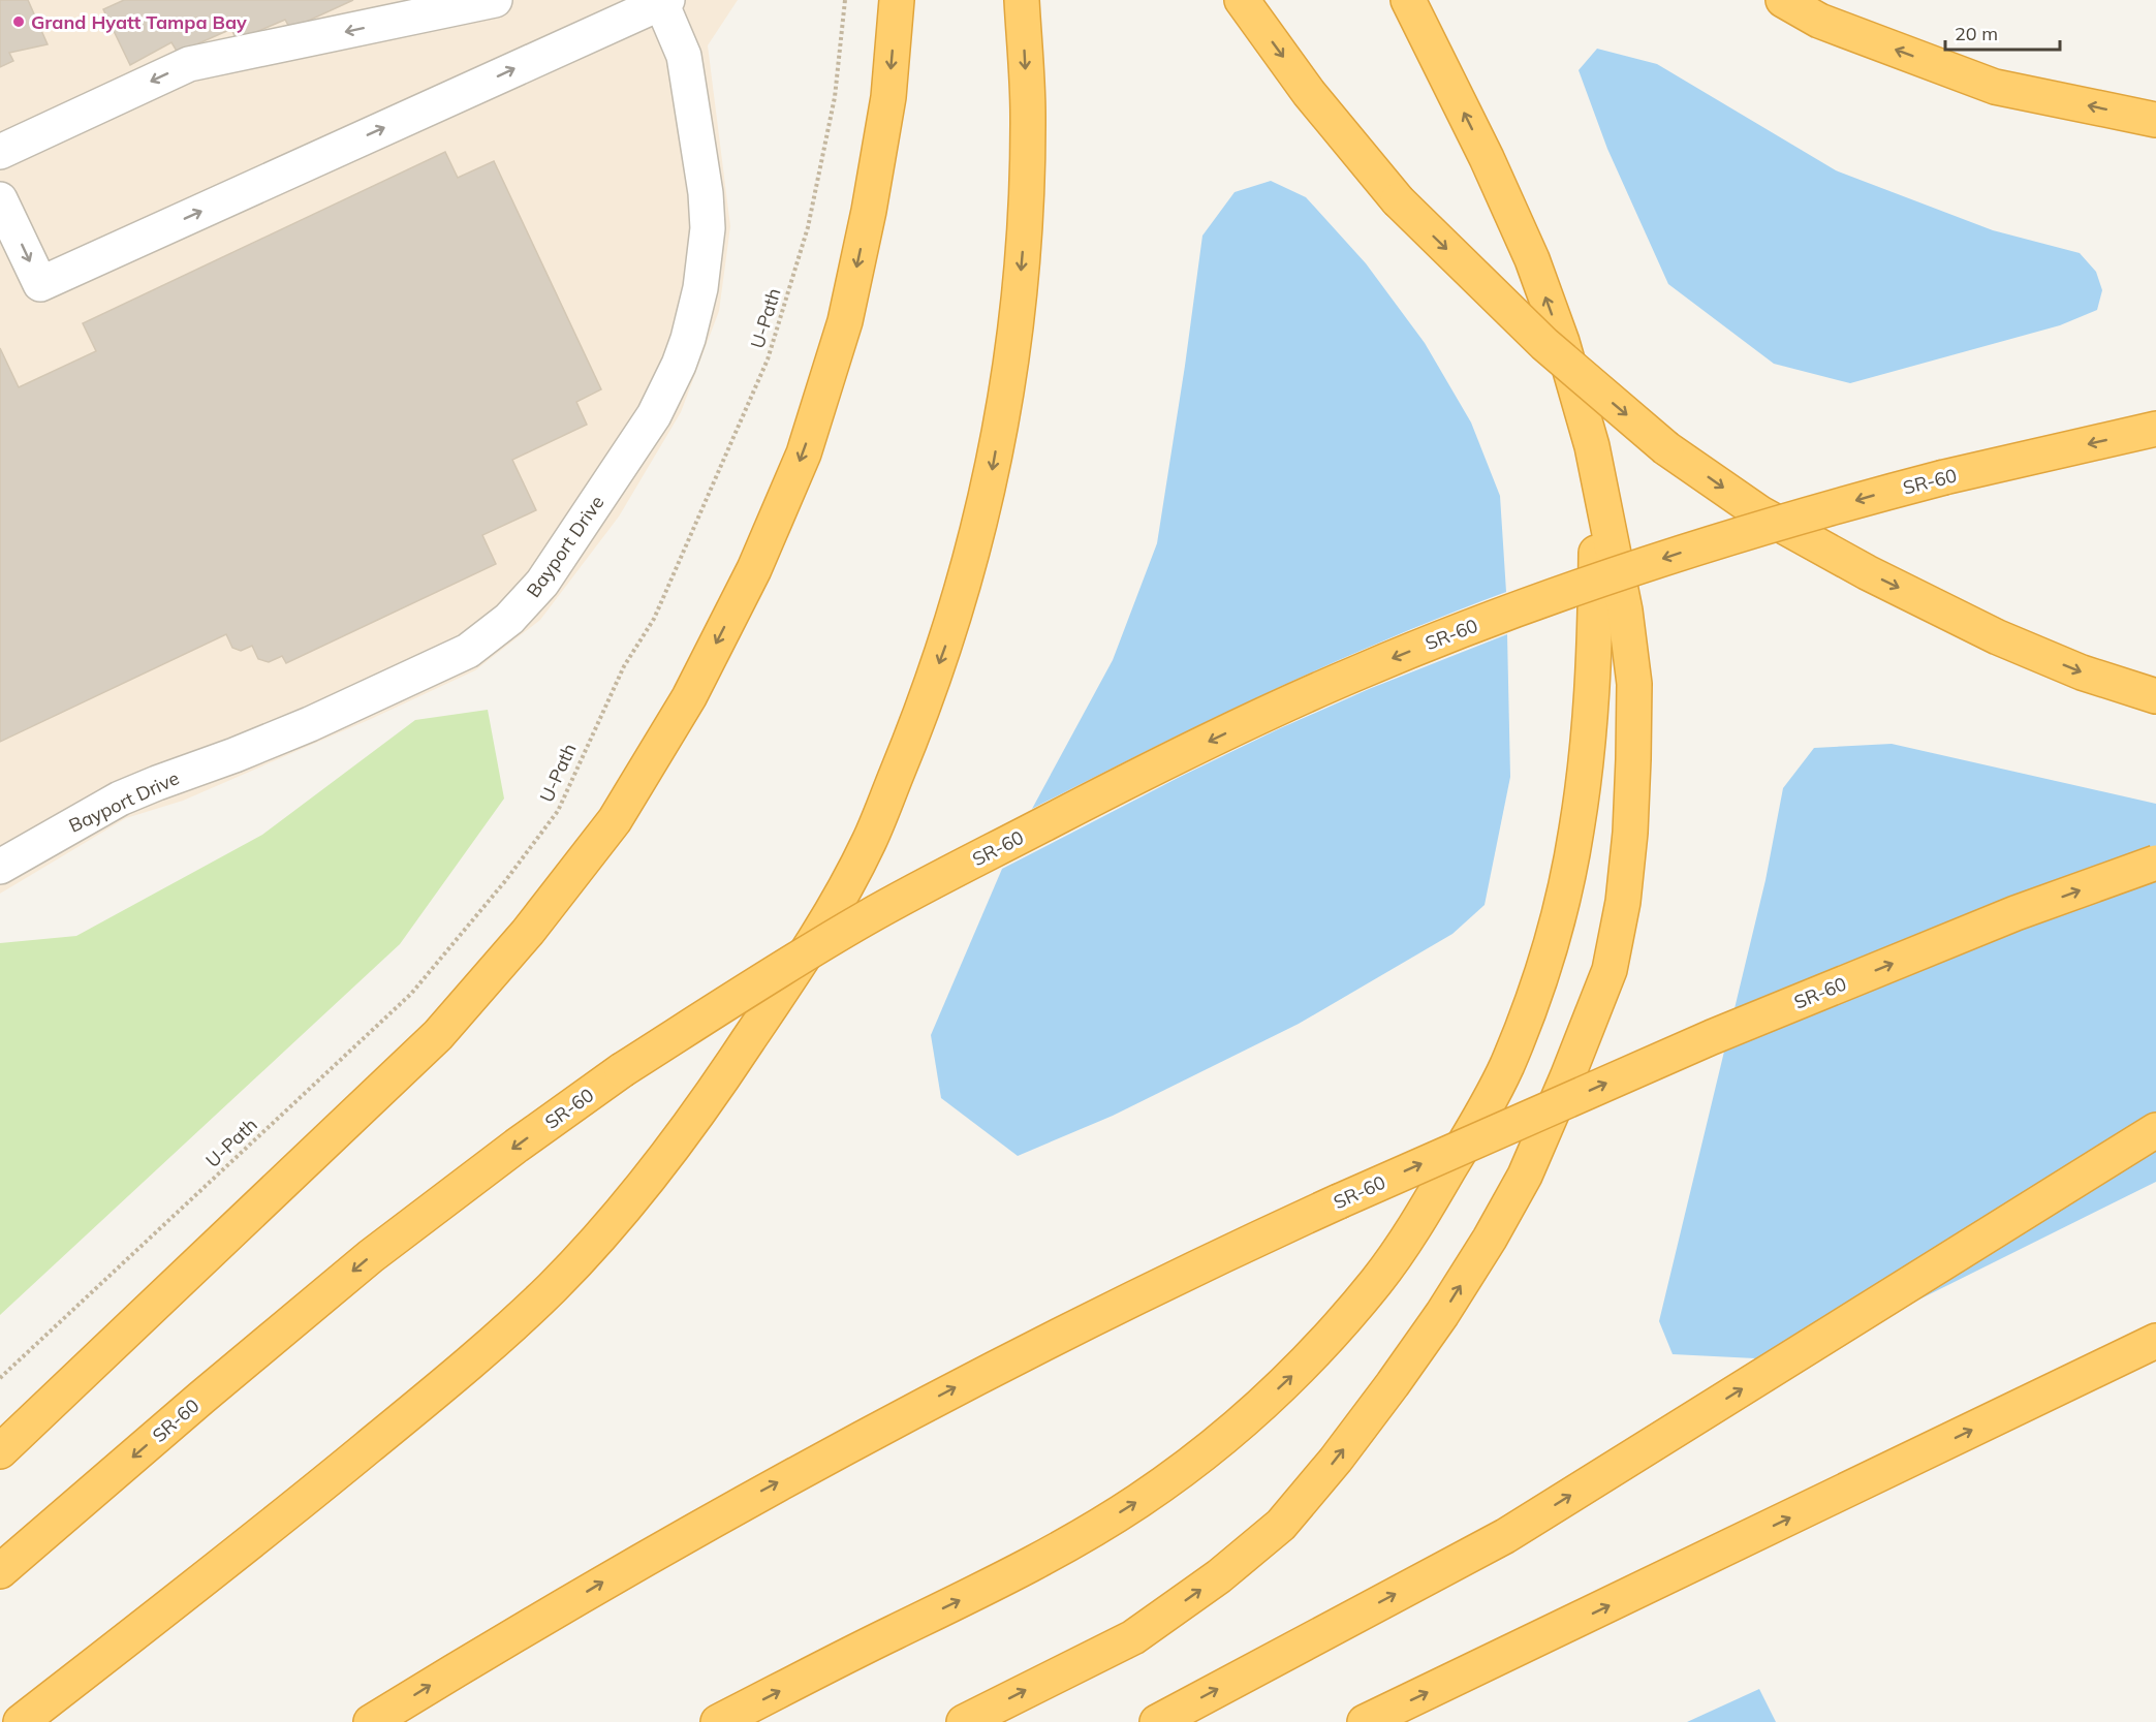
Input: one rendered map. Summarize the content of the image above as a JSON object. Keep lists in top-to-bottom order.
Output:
{
  "streets": {
    "highway": ["SR-60"],
    "street": ["Bayport Drive"],
    "path": ["U-Path"]
  },
  "places": ["Grand Hyatt Tampa Bay"],
  "scale_bar": "20 m"
}
